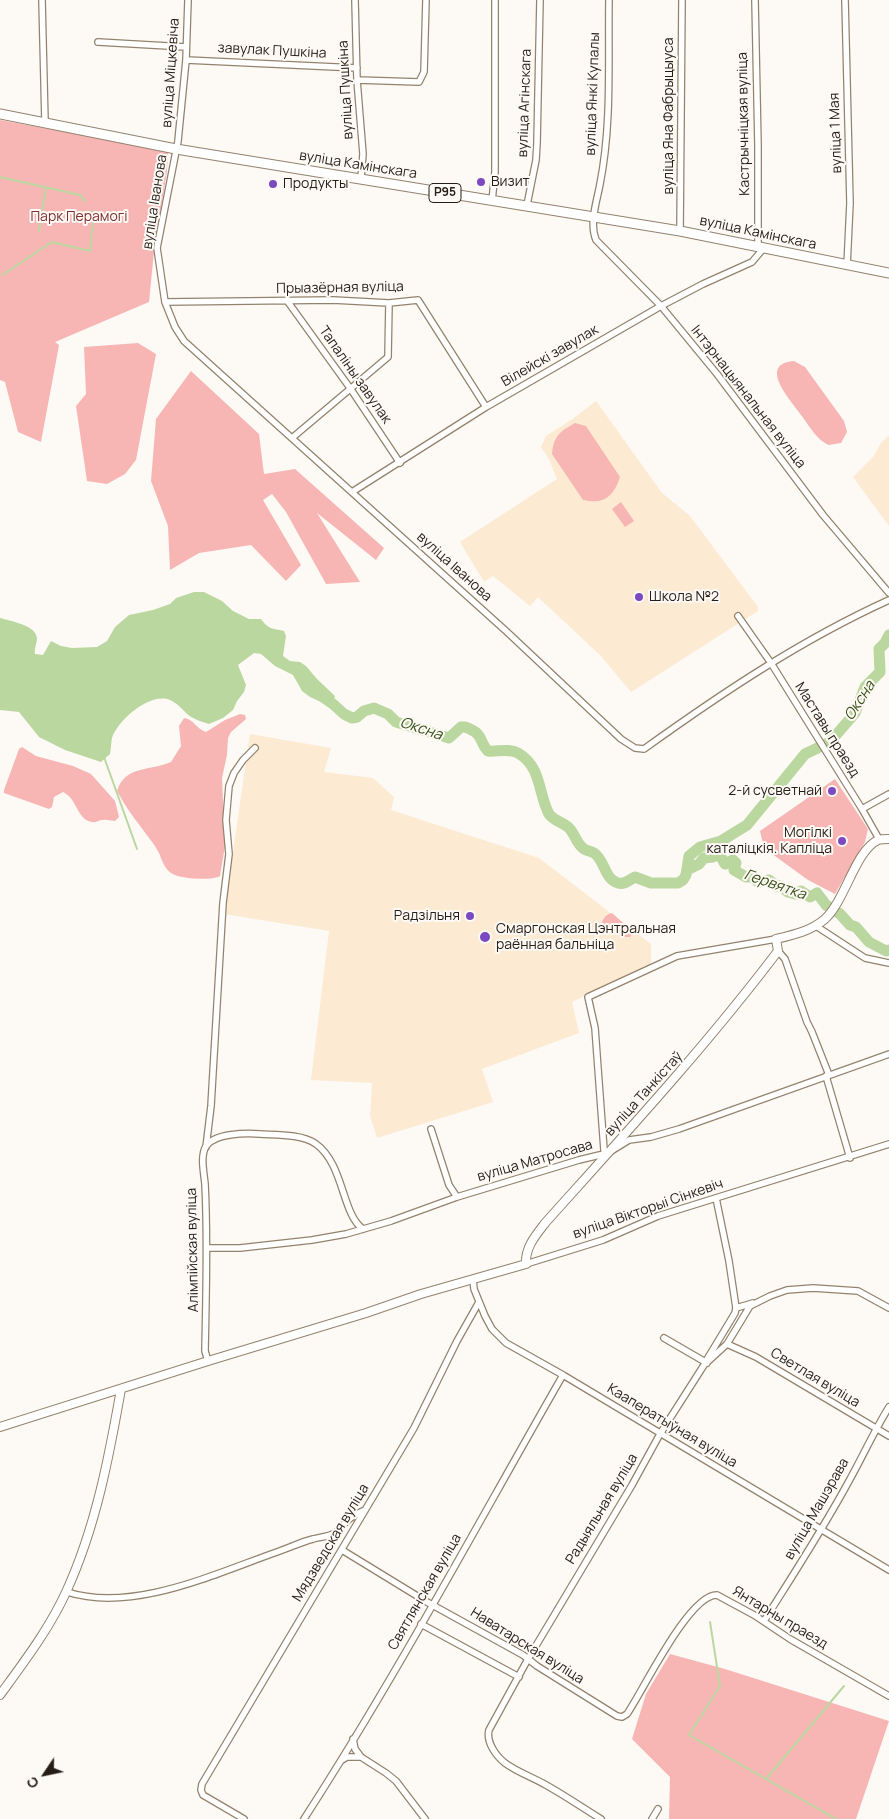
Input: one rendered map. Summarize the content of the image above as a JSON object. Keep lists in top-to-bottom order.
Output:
{
  "streets": {
    "main road": ["вуліца Камінскага", "Р95"],
    "street": [
      "завулак Пушкіна",
      "вуліца Міцкевіча",
      "вуліца Пушкіна",
      "вуліца Янкі Купалы",
      "вуліца Агінскага",
      "вуліца Яна Фабрыцыуса",
      "Кастрычніцкая вуліца",
      "вуліца 1 Мая",
      "вуліца Іванова",
      "Прыазёрная вуліца",
      "Вілейскі завулак",
      "Тапаліны завулак",
      "Інтэрнацыянальная вуліца",
      "Маставы праезд",
      "вуліца Танкістаў",
      "вуліца Матросава",
      "вуліца Вікторыі Сінкевіч",
      "Алімпійская вуліца",
      "Светлая вуліца",
      "Кааператыўная вуліца",
      "Радыяльная вуліца",
      "вуліца Машэрава",
      "Мядзведская вуліца",
      "Святлянская вуліца",
      "Янтарны праезд",
      "Наватарская вуліца"
    ]
  },
  "crossings": [
    ["завулак Пушкіна", "вуліца Міцкевіча"],
    ["завулак Пушкіна", "вуліца Пушкіна"],
    ["вуліца Міцкевіча", "вуліца Камінскага"],
    ["вуліца Міцкевіча", "вуліца Іванова"],
    ["вуліца Пушкіна", "вуліца Камінскага"],
    ["вуліца Янкі Купалы", "вуліца Камінскага"],
    ["вуліца Янкі Купалы", "Інтэрнацыянальная вуліца"],
    ["вуліца Агінскага", "вуліца Камінскага"],
    ["вуліца Яна Фабрыцыуса", "вуліца Камінскага"],
    ["Кастрычніцкая вуліца", "вуліца Камінскага"],
    ["Кастрычніцкая вуліца", "Вілейскі завулак"],
    ["вуліца 1 Мая", "вуліца Камінскага"],
    ["вуліца Камінскага", "вуліца Іванова"],
    ["вуліца Камінскага", "Вілейскі завулак"],
    ["вуліца Камінскага", "Інтэрнацыянальная вуліца"],
    ["вуліца Іванова", "Прыазёрная вуліца"],
    ["вуліца Іванова", "Вілейскі завулак"],
    ["вуліца Іванова", "Маставы праезд"],
    ["Прыазёрная вуліца", "Вілейскі завулак"],
    ["Прыазёрная вуліца", "Тапаліны завулак"],
    ["Вілейскі завулак", "Тапаліны завулак"],
    ["Вілейскі завулак", "Інтэрнацыянальная вуліца"],
    ["вуліца Танкістаў", "вуліца Матросава"],
    ["вуліца Танкістаў", "вуліца Вікторыі Сінкевіч"],
    ["вуліца Матросава", "Алімпійская вуліца"],
    ["вуліца Вікторыі Сінкевіч", "Алімпійская вуліца"],
    ["вуліца Вікторыі Сінкевіч", "Кааператыўная вуліца"],
    ["Светлая вуліца", "Радыяльная вуліца"],
    ["Светлая вуліца", "вуліца Машэрава"],
    ["Кааператыўная вуліца", "Радыяльная вуліца"],
    ["Кааператыўная вуліца", "вуліца Машэрава"],
    ["Кааператыўная вуліца", "Мядзведская вуліца"],
    ["Кааператыўная вуліца", "Святлянская вуліца"],
    ["Радыяльная вуліца", "Наватарская вуліца"],
    ["вуліца Машэрава", "Янтарны праезд"],
    ["Мядзведская вуліца", "Наватарская вуліца"],
    ["Святлянская вуліца", "Наватарская вуліца"],
    ["Янтарны праезд", "Наватарская вуліца"]
  ],
  "water": ["Оксна", "Гервятка"],
  "parks": ["Парк Перамогі"],
  "places": [
    "Визит",
    "Продукты",
    "Школа №2",
    "2-й сусветнай",
    "Могілкі каталіцкія. Капліца",
    "Радзільня",
    "Смаргонская Цэнтральная раённая бальніца"
  ],
  "north": "bottom left"
}
